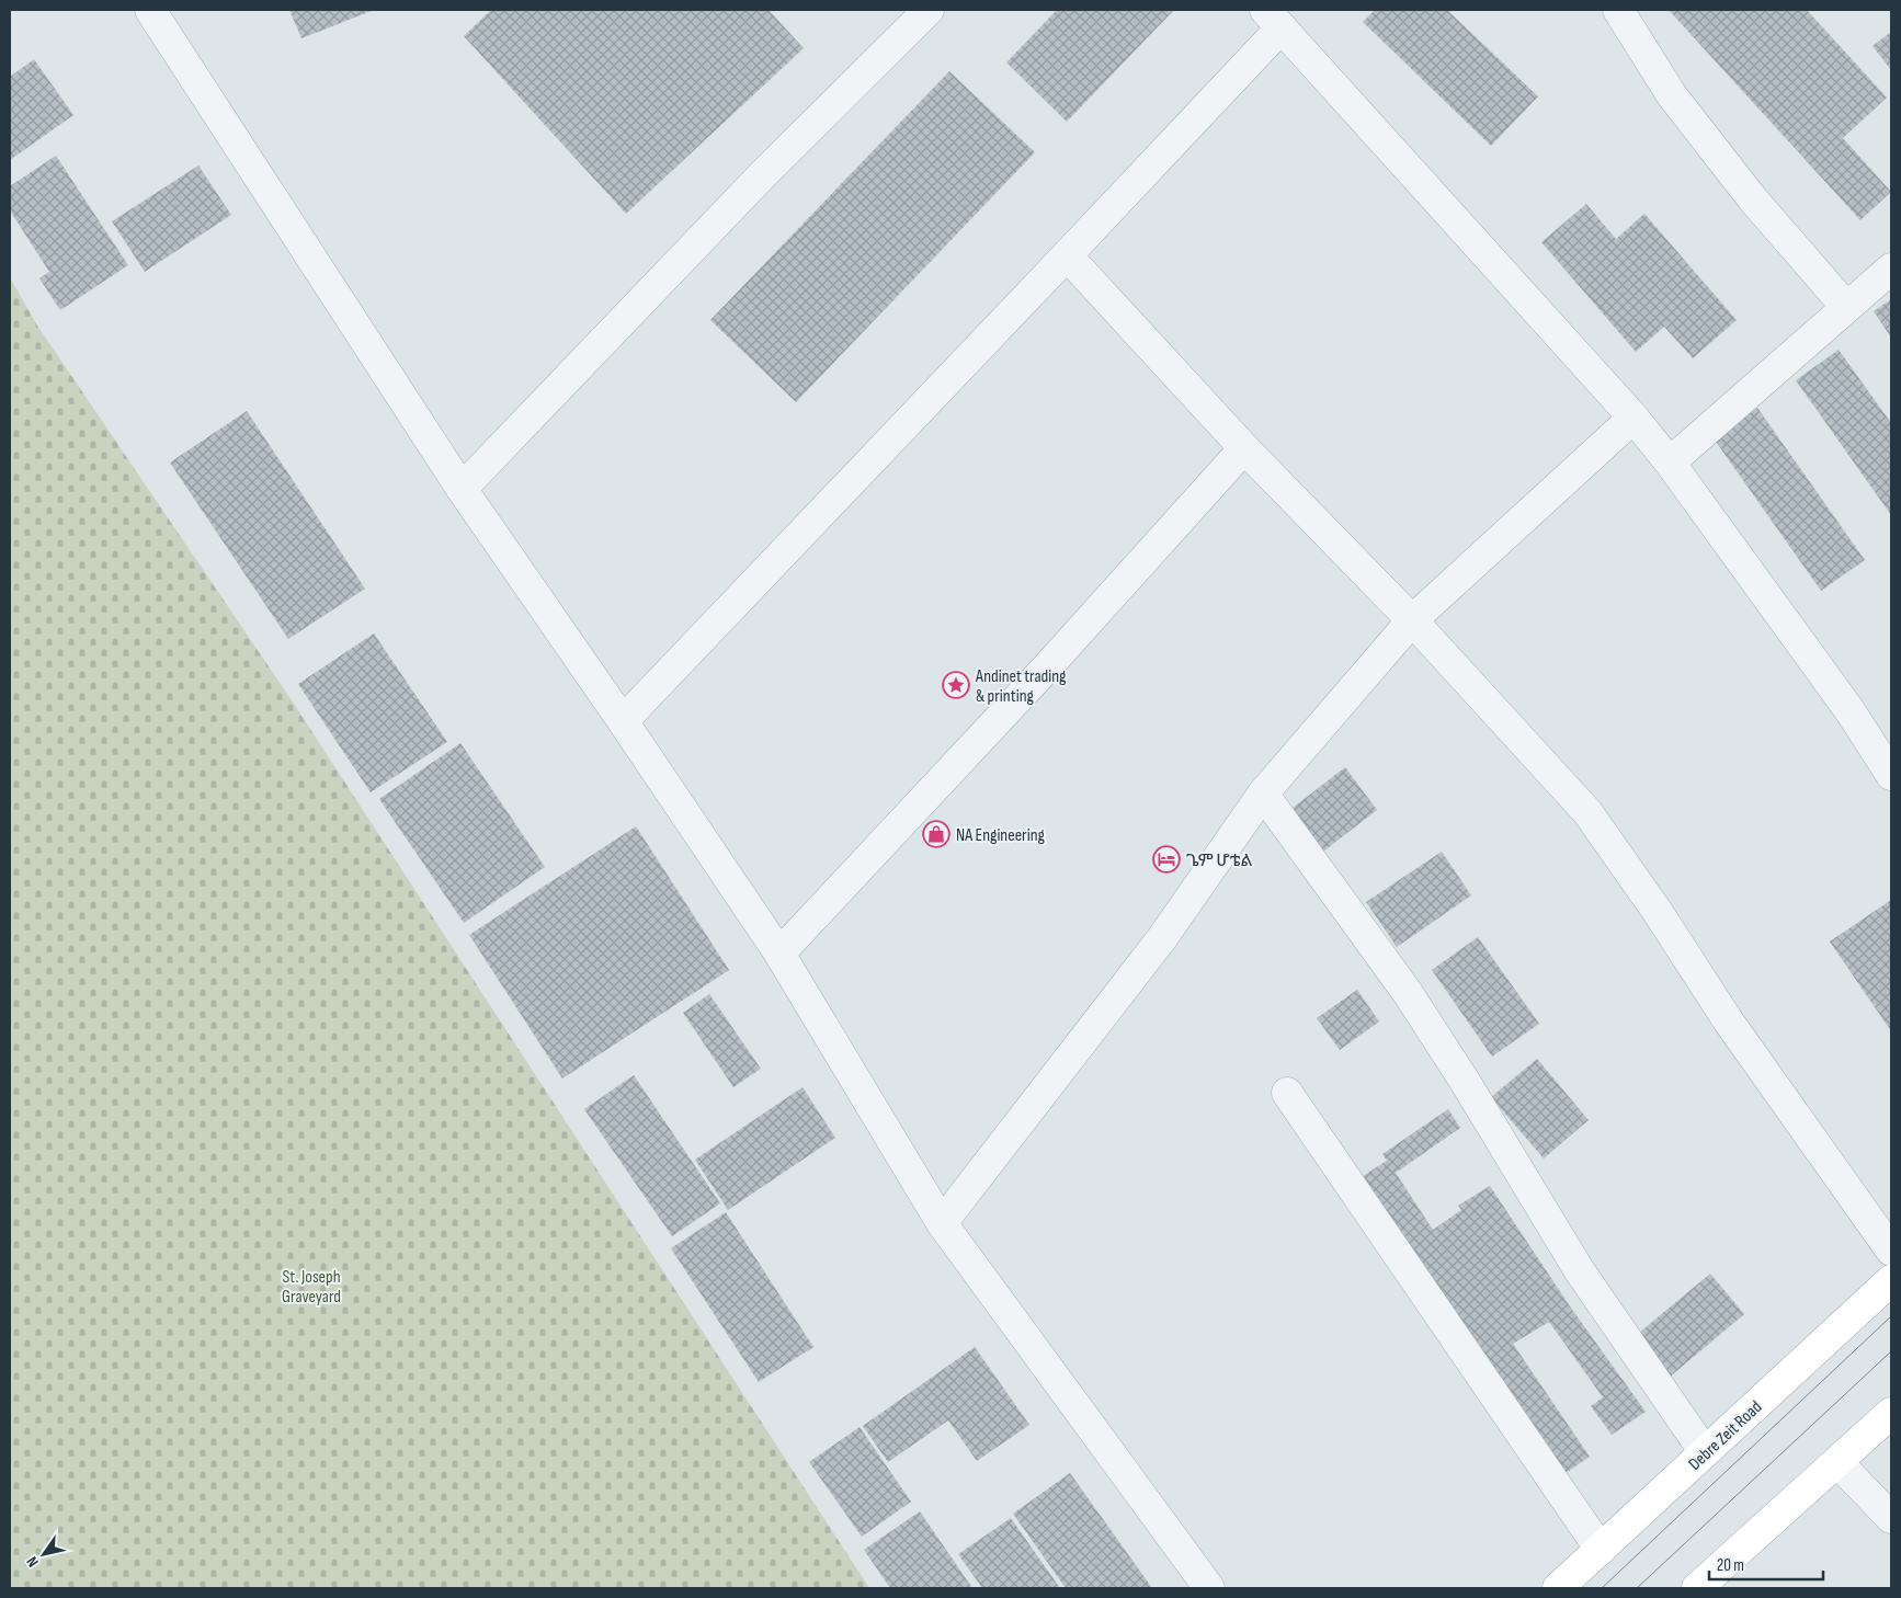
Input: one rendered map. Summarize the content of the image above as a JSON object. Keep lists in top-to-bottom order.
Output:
{
  "streets": {
    "main road": ["Debre Zeit Road"]
  },
  "parks": ["St. Joseph Graveyard"],
  "places": {
    "place": ["Andinet trading & printing"],
    "shop": ["NA Engineering"],
    "hotel": ["ጌም ሆቴል"]
  },
  "scale_bar": "20 m",
  "north": "bottom left"
}
